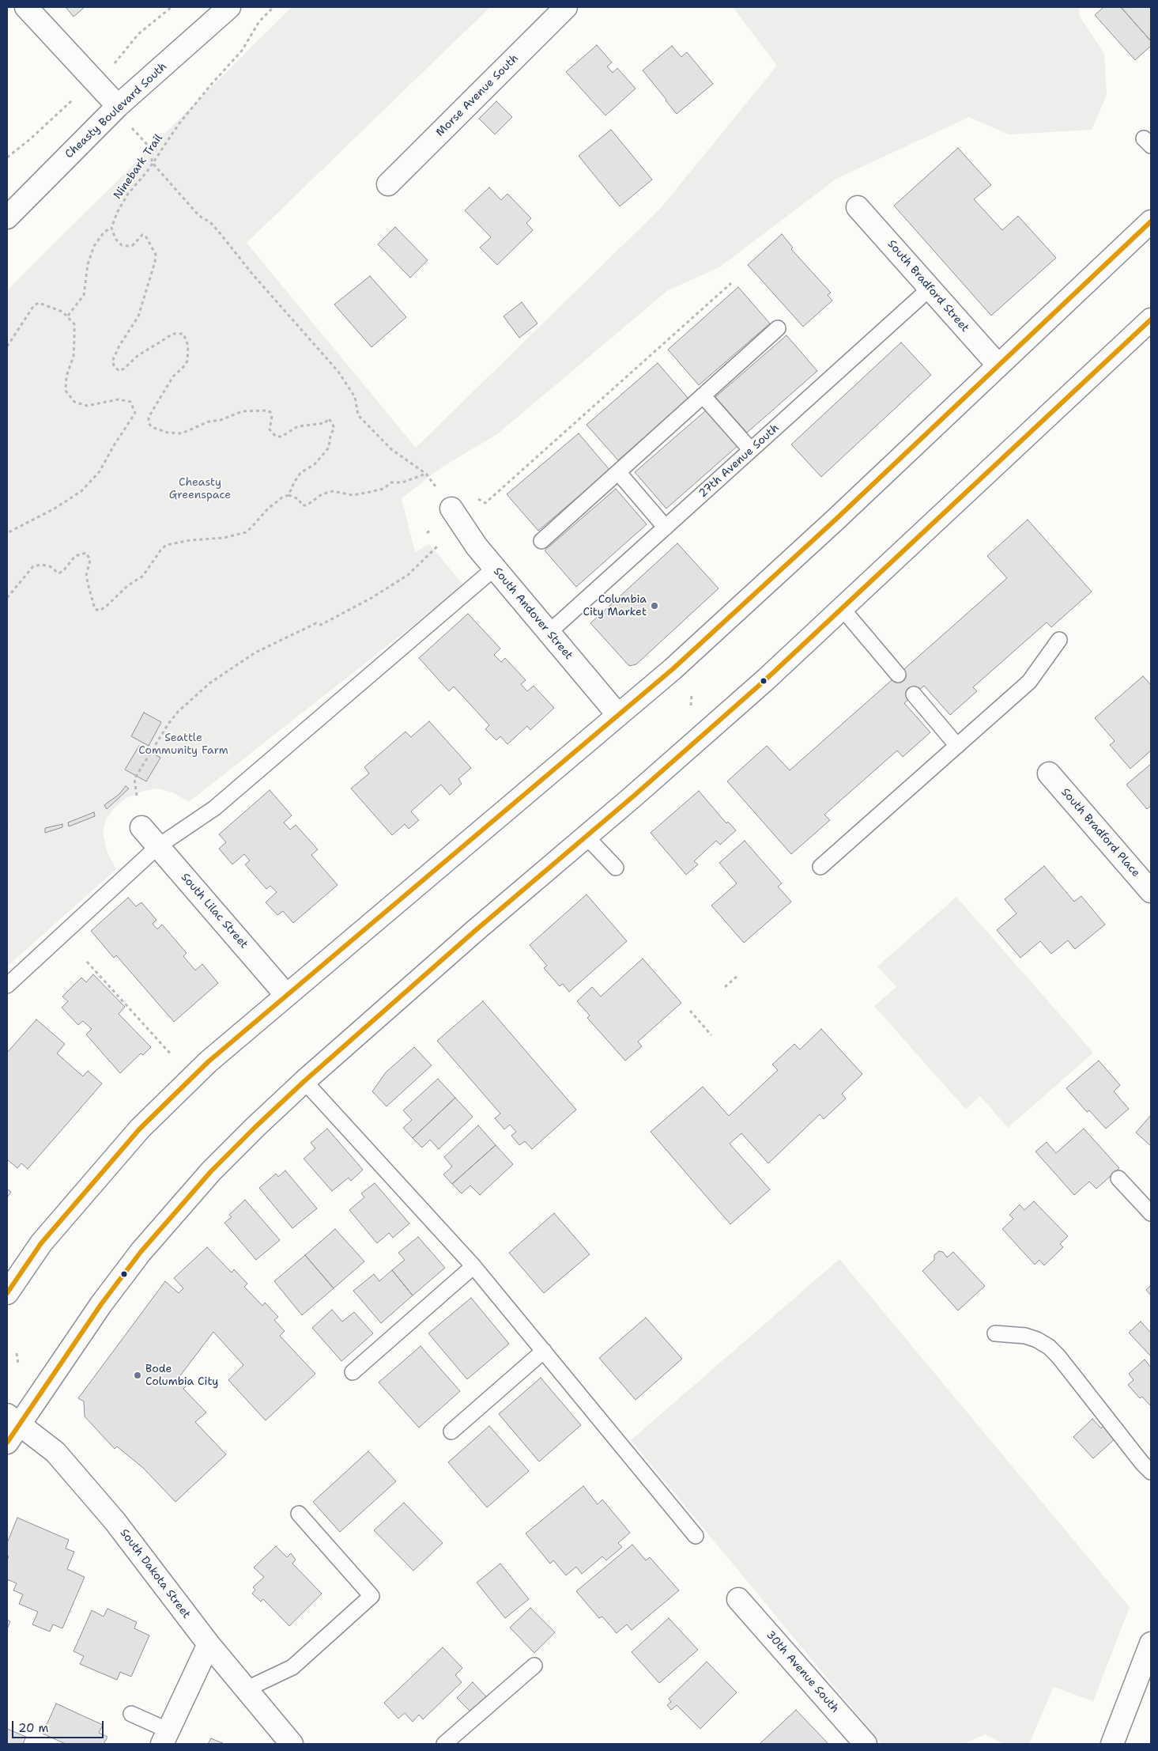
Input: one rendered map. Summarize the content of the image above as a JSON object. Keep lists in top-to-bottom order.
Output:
{
  "streets": {
    "main road": [
      "Morse Avenue South",
      "Cheasty Boulevard South",
      "South Bradford Street",
      "South Andover Street",
      "South Bradford Place",
      "South Lilac Street",
      "South Dakota Street",
      "30th Avenue South"
    ],
    "lane": ["27th Avenue South"],
    "path": ["Ninebark Trail"]
  },
  "crossings": [
    ["South Bradford Street", "27th Avenue South"],
    ["27th Avenue South", "South Andover Street"]
  ],
  "parks": ["Cheasty Greenspace", "Seattle Community Farm"],
  "places": ["Columbia City Market", "Bode Columbia City"],
  "scale_bar": "20 m"
}
